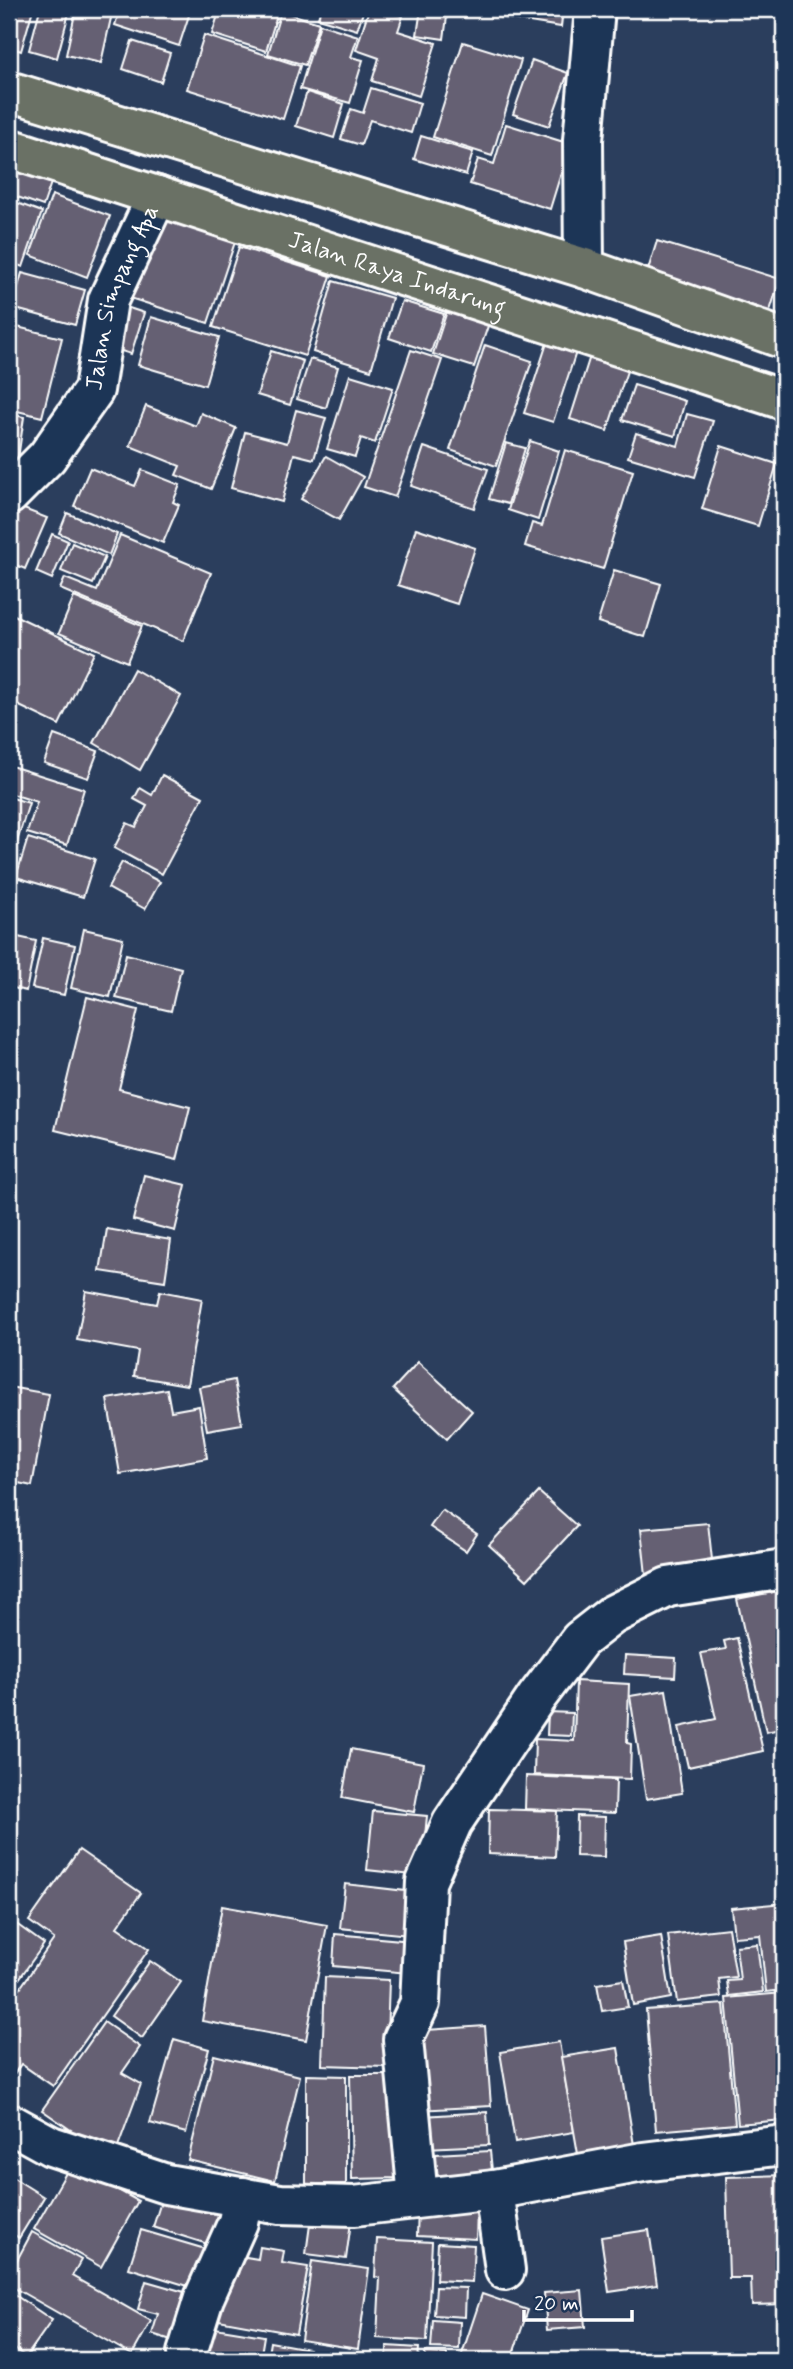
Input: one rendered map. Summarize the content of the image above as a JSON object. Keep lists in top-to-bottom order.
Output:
{
  "streets": {
    "highway": ["Jalan Raya Indarung"],
    "street": ["Jalan Simpang Apa"]
  },
  "crossings": [
    ["Jalan Raya Indarung", "Jalan Simpang Apa"]
  ],
  "scale_bar": "20 m"
}
